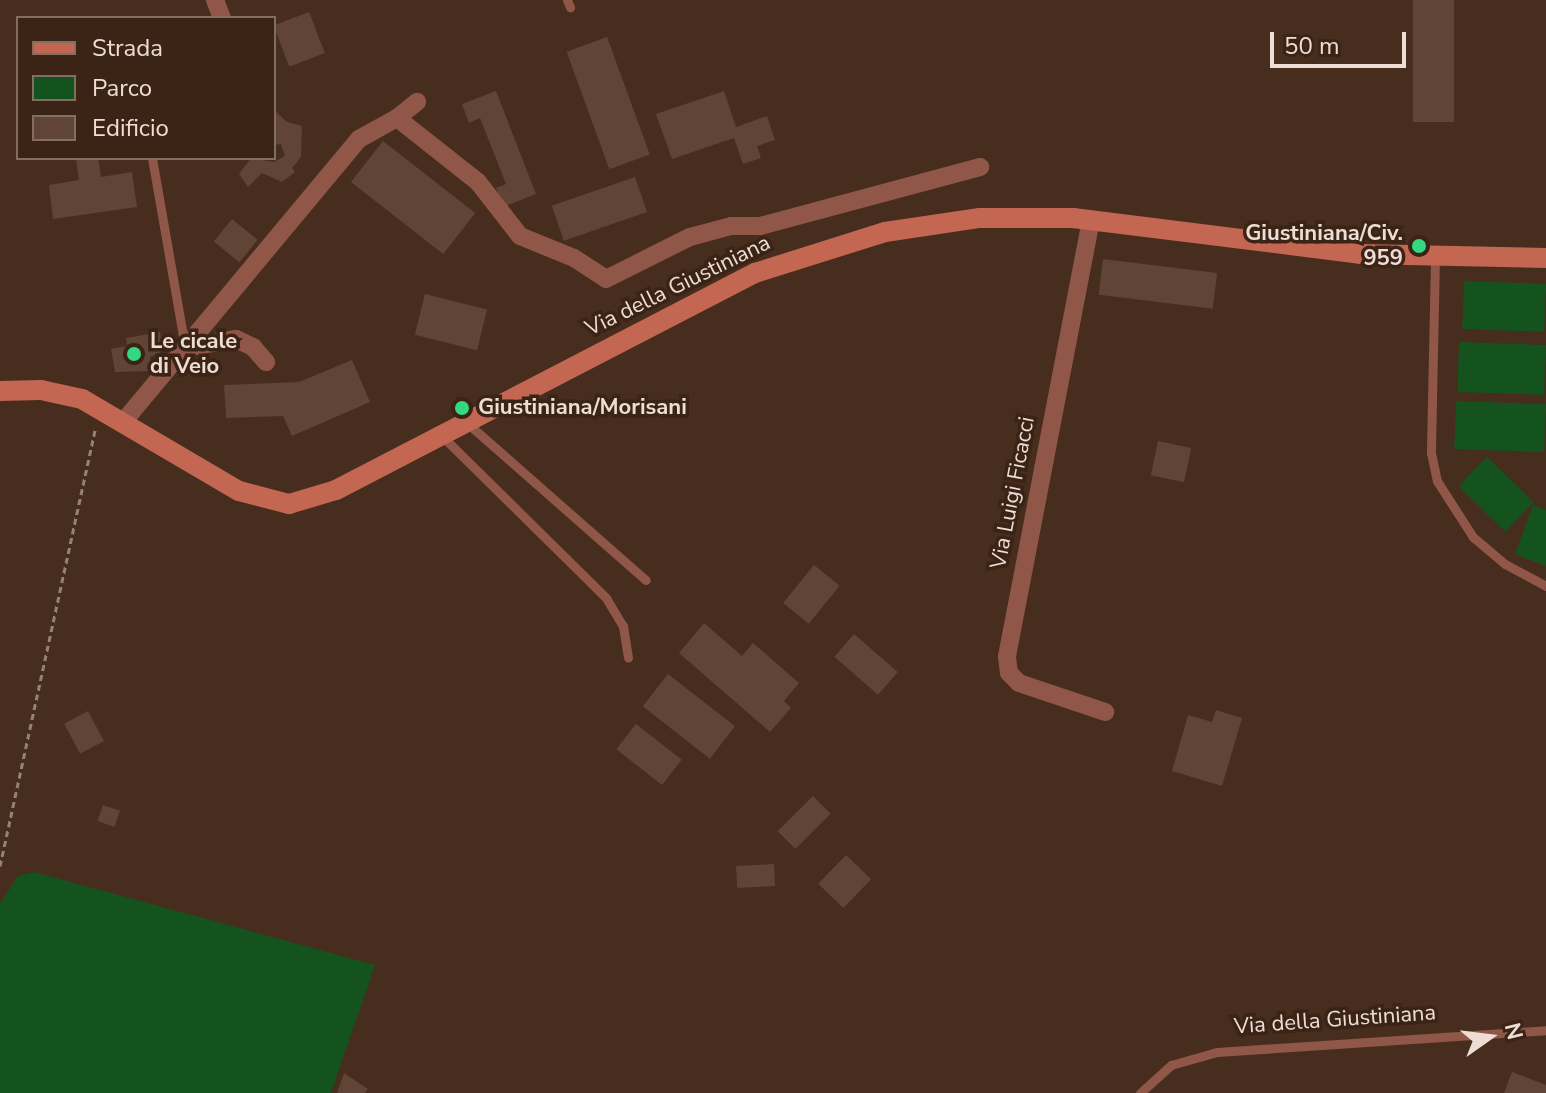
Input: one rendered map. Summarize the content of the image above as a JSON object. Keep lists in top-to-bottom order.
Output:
{
  "streets": {
    "street": ["Via della Giustiniana", "Via Luigi Ficacci"]
  },
  "crossings": [
    ["Via della Giustiniana", "Via Luigi Ficacci"]
  ],
  "places": ["Giustiniana/Civ. 959", "Le cicale di Veio", "Giustiniana/Morisani"],
  "legend": ["Strada", "Parco", "Edificio"],
  "scale_bar": "50 m",
  "north": "right"
}
